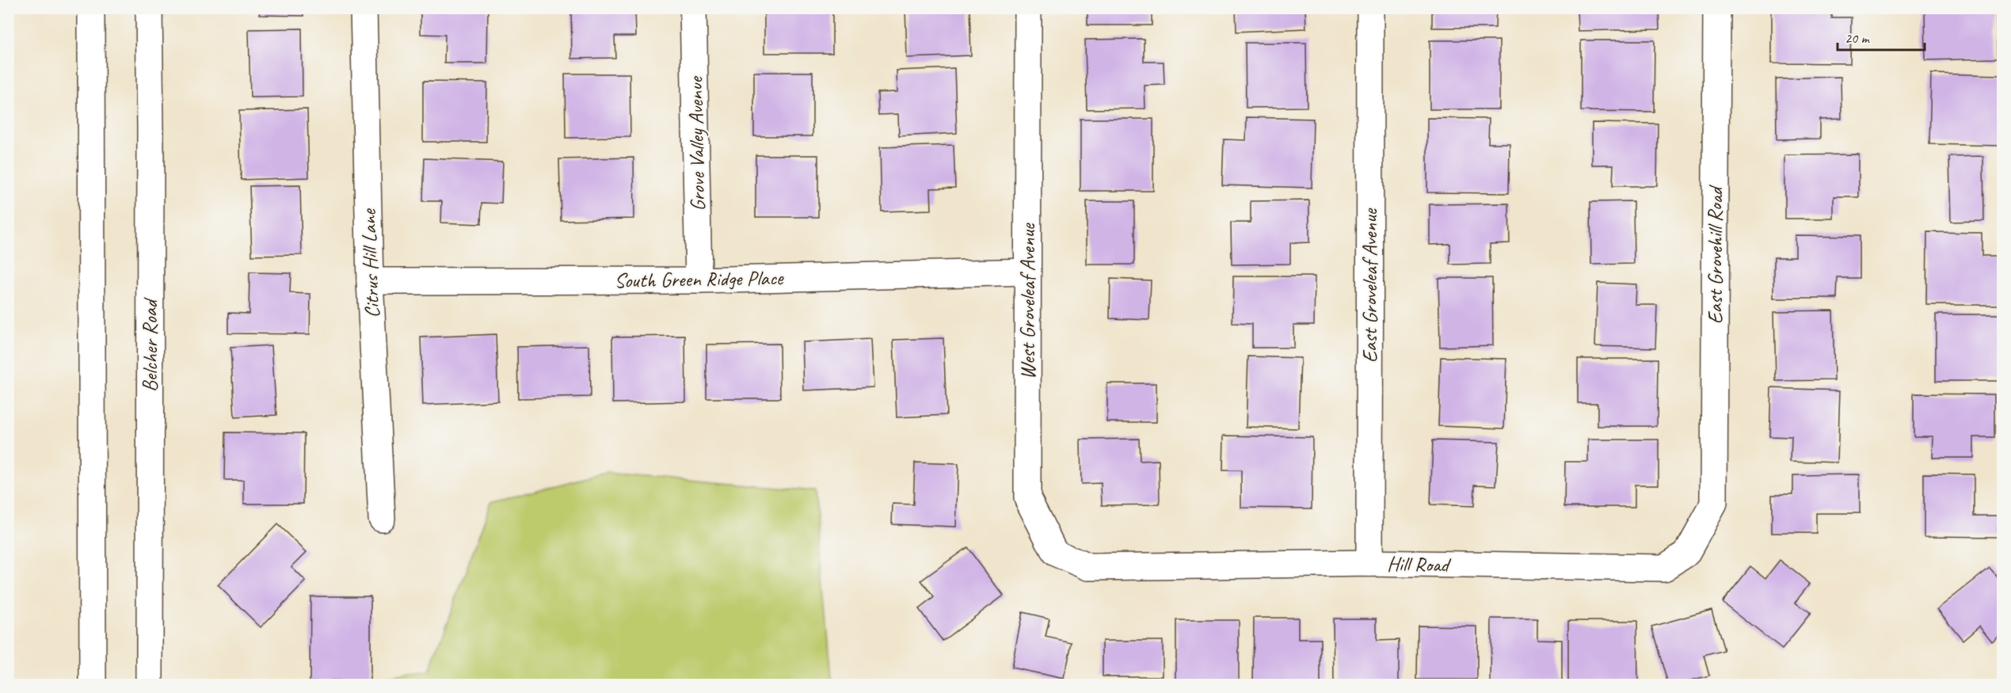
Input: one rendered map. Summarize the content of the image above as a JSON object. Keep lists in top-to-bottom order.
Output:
{
  "streets": {
    "street": [
      "Grove Valley Avenue",
      "East Grovehill Road",
      "Citrus Hill Lane",
      "South Green Ridge Place",
      "East Groveleaf Avenue",
      "West Groveleaf Avenue",
      "Belcher Road",
      "Hill Road"
    ]
  },
  "crossings": [
    ["Grove Valley Avenue", "South Green Ridge Place"],
    ["East Grovehill Road", "Hill Road"],
    ["Citrus Hill Lane", "South Green Ridge Place"],
    ["South Green Ridge Place", "West Groveleaf Avenue"],
    ["East Groveleaf Avenue", "Hill Road"],
    ["West Groveleaf Avenue", "Hill Road"]
  ],
  "scale_bar": "20 m"
}
